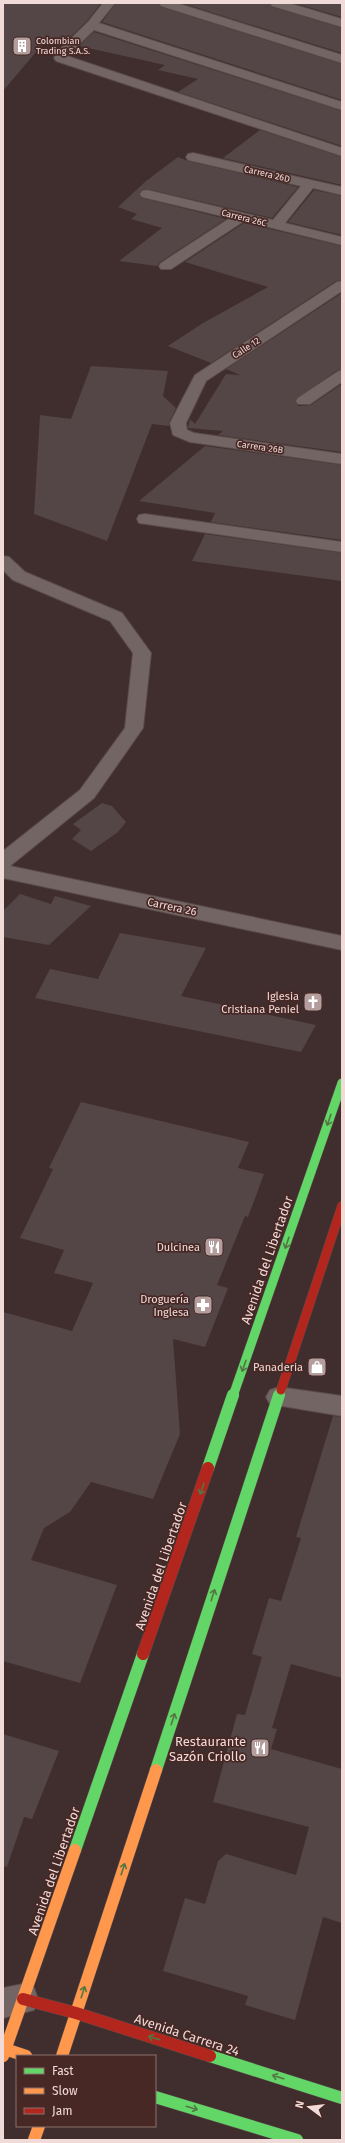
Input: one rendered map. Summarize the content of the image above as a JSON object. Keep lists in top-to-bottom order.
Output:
{
  "streets": {
    "main road": ["Avenida del Libertador", "Avenida Carrera 24"],
    "street": [
      "Carrera 26D",
      "Carrera 26C",
      "Calle 12",
      "Carrera 26B",
      "Carrera 26"
    ]
  },
  "crossings": [
    ["Calle 12", "Carrera 26B"],
    ["Avenida del Libertador", "Avenida Carrera 24"]
  ],
  "places": {
    "building": ["Colombian Trading S.A.S."],
    "church": ["Iglesia Cristiana Peniel"],
    "restaurant": ["Dulcinea", "Restaurante Sazón Criollo"],
    "pharmacy": ["Droguería Inglesa"],
    "shop": ["Panaderia"]
  },
  "legend": ["Fast", "Slow", "Jam"],
  "north": "left"
}
